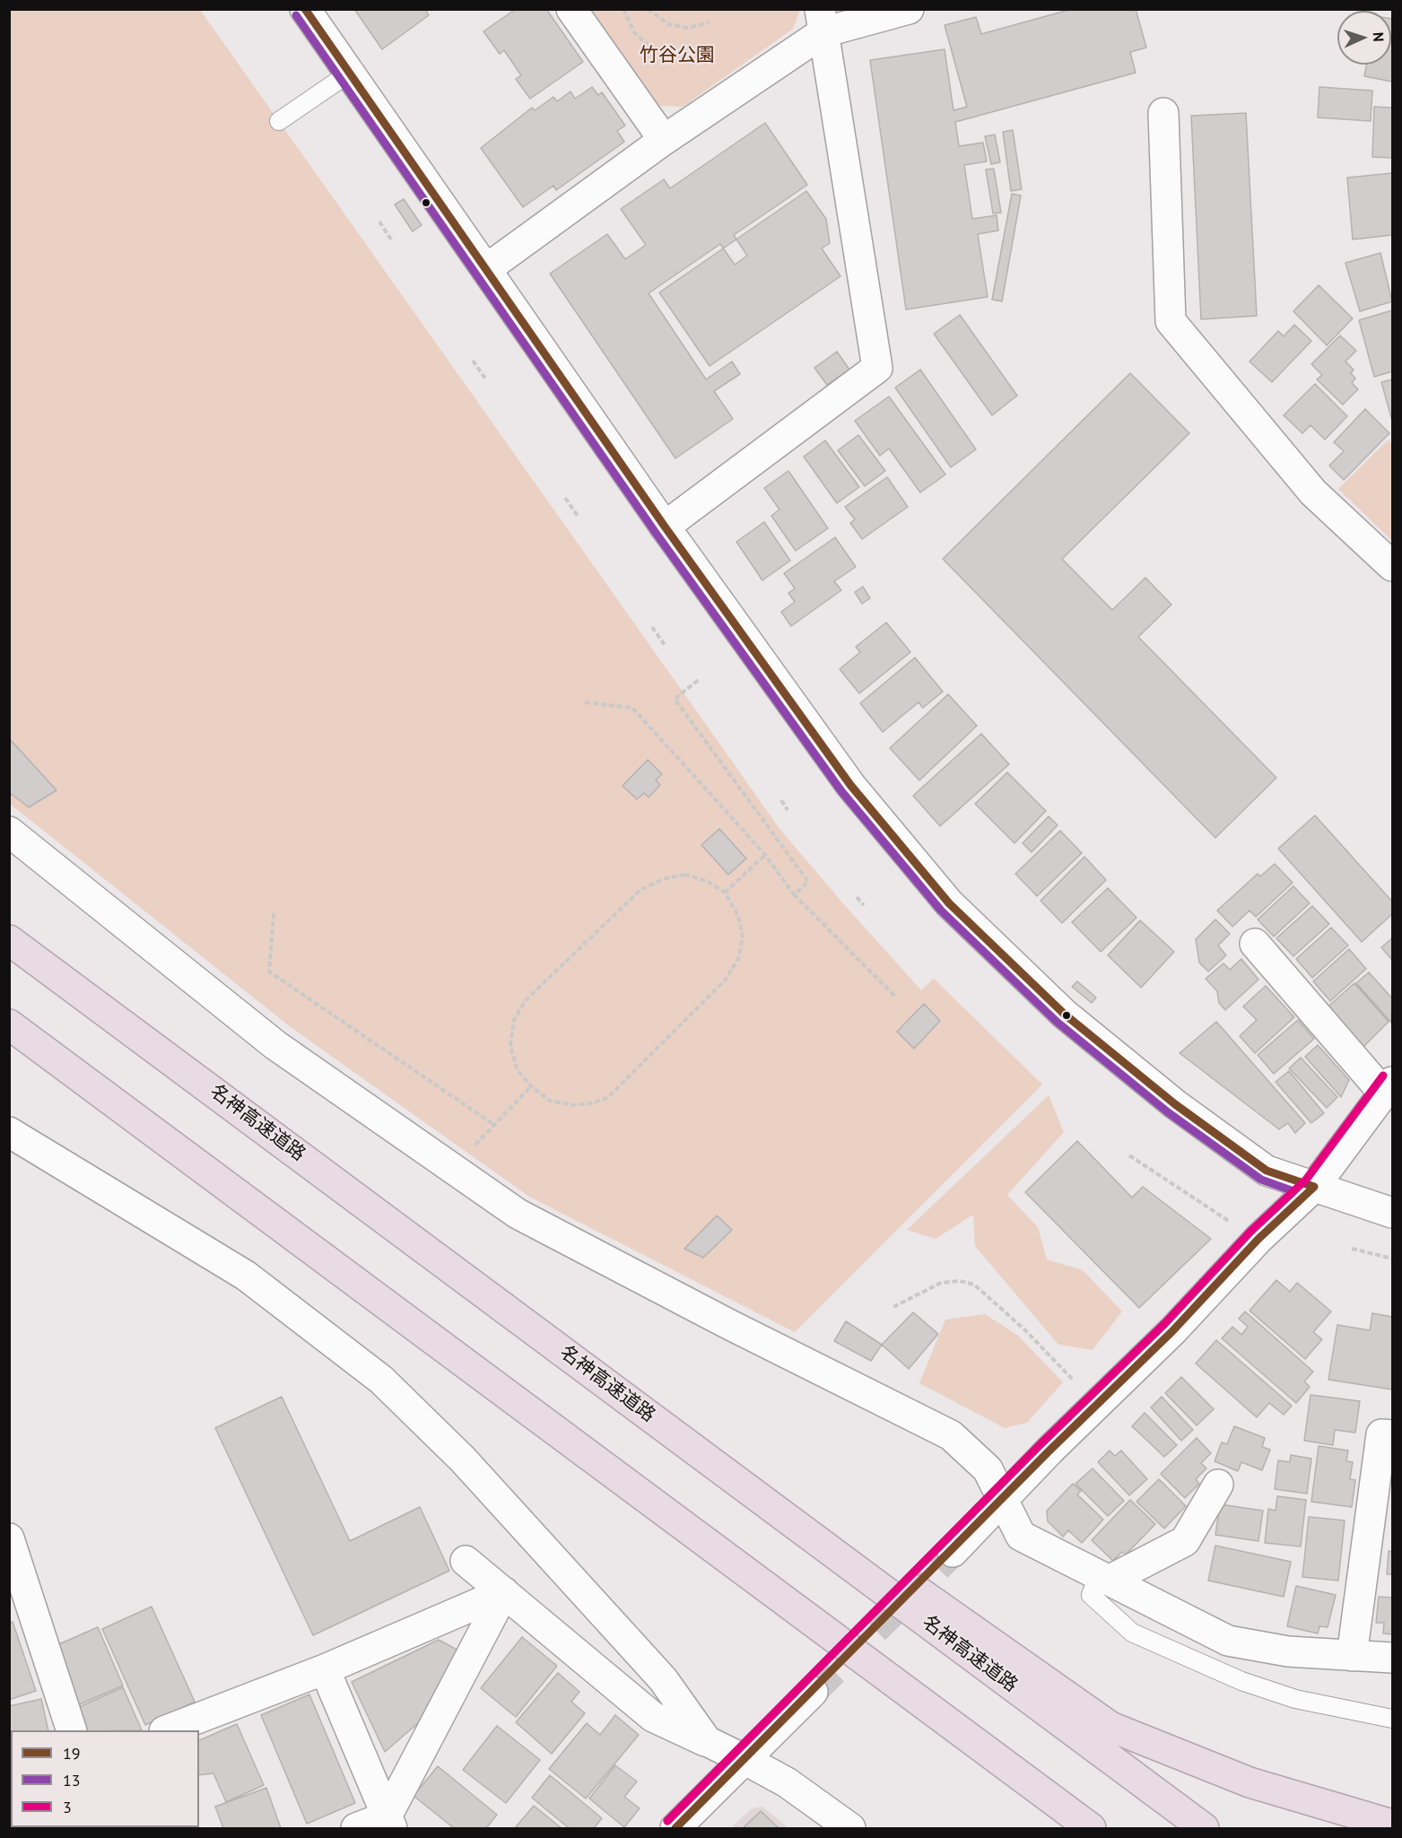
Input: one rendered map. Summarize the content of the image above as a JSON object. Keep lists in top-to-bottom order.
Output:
{
  "streets": {
    "highway": ["名神高速道路"]
  },
  "parks": ["竹谷公園"],
  "lines": ["transit line 19", "transit line 13", "transit line 3"],
  "legend": ["19", "13", "3"],
  "north": "right"
}
